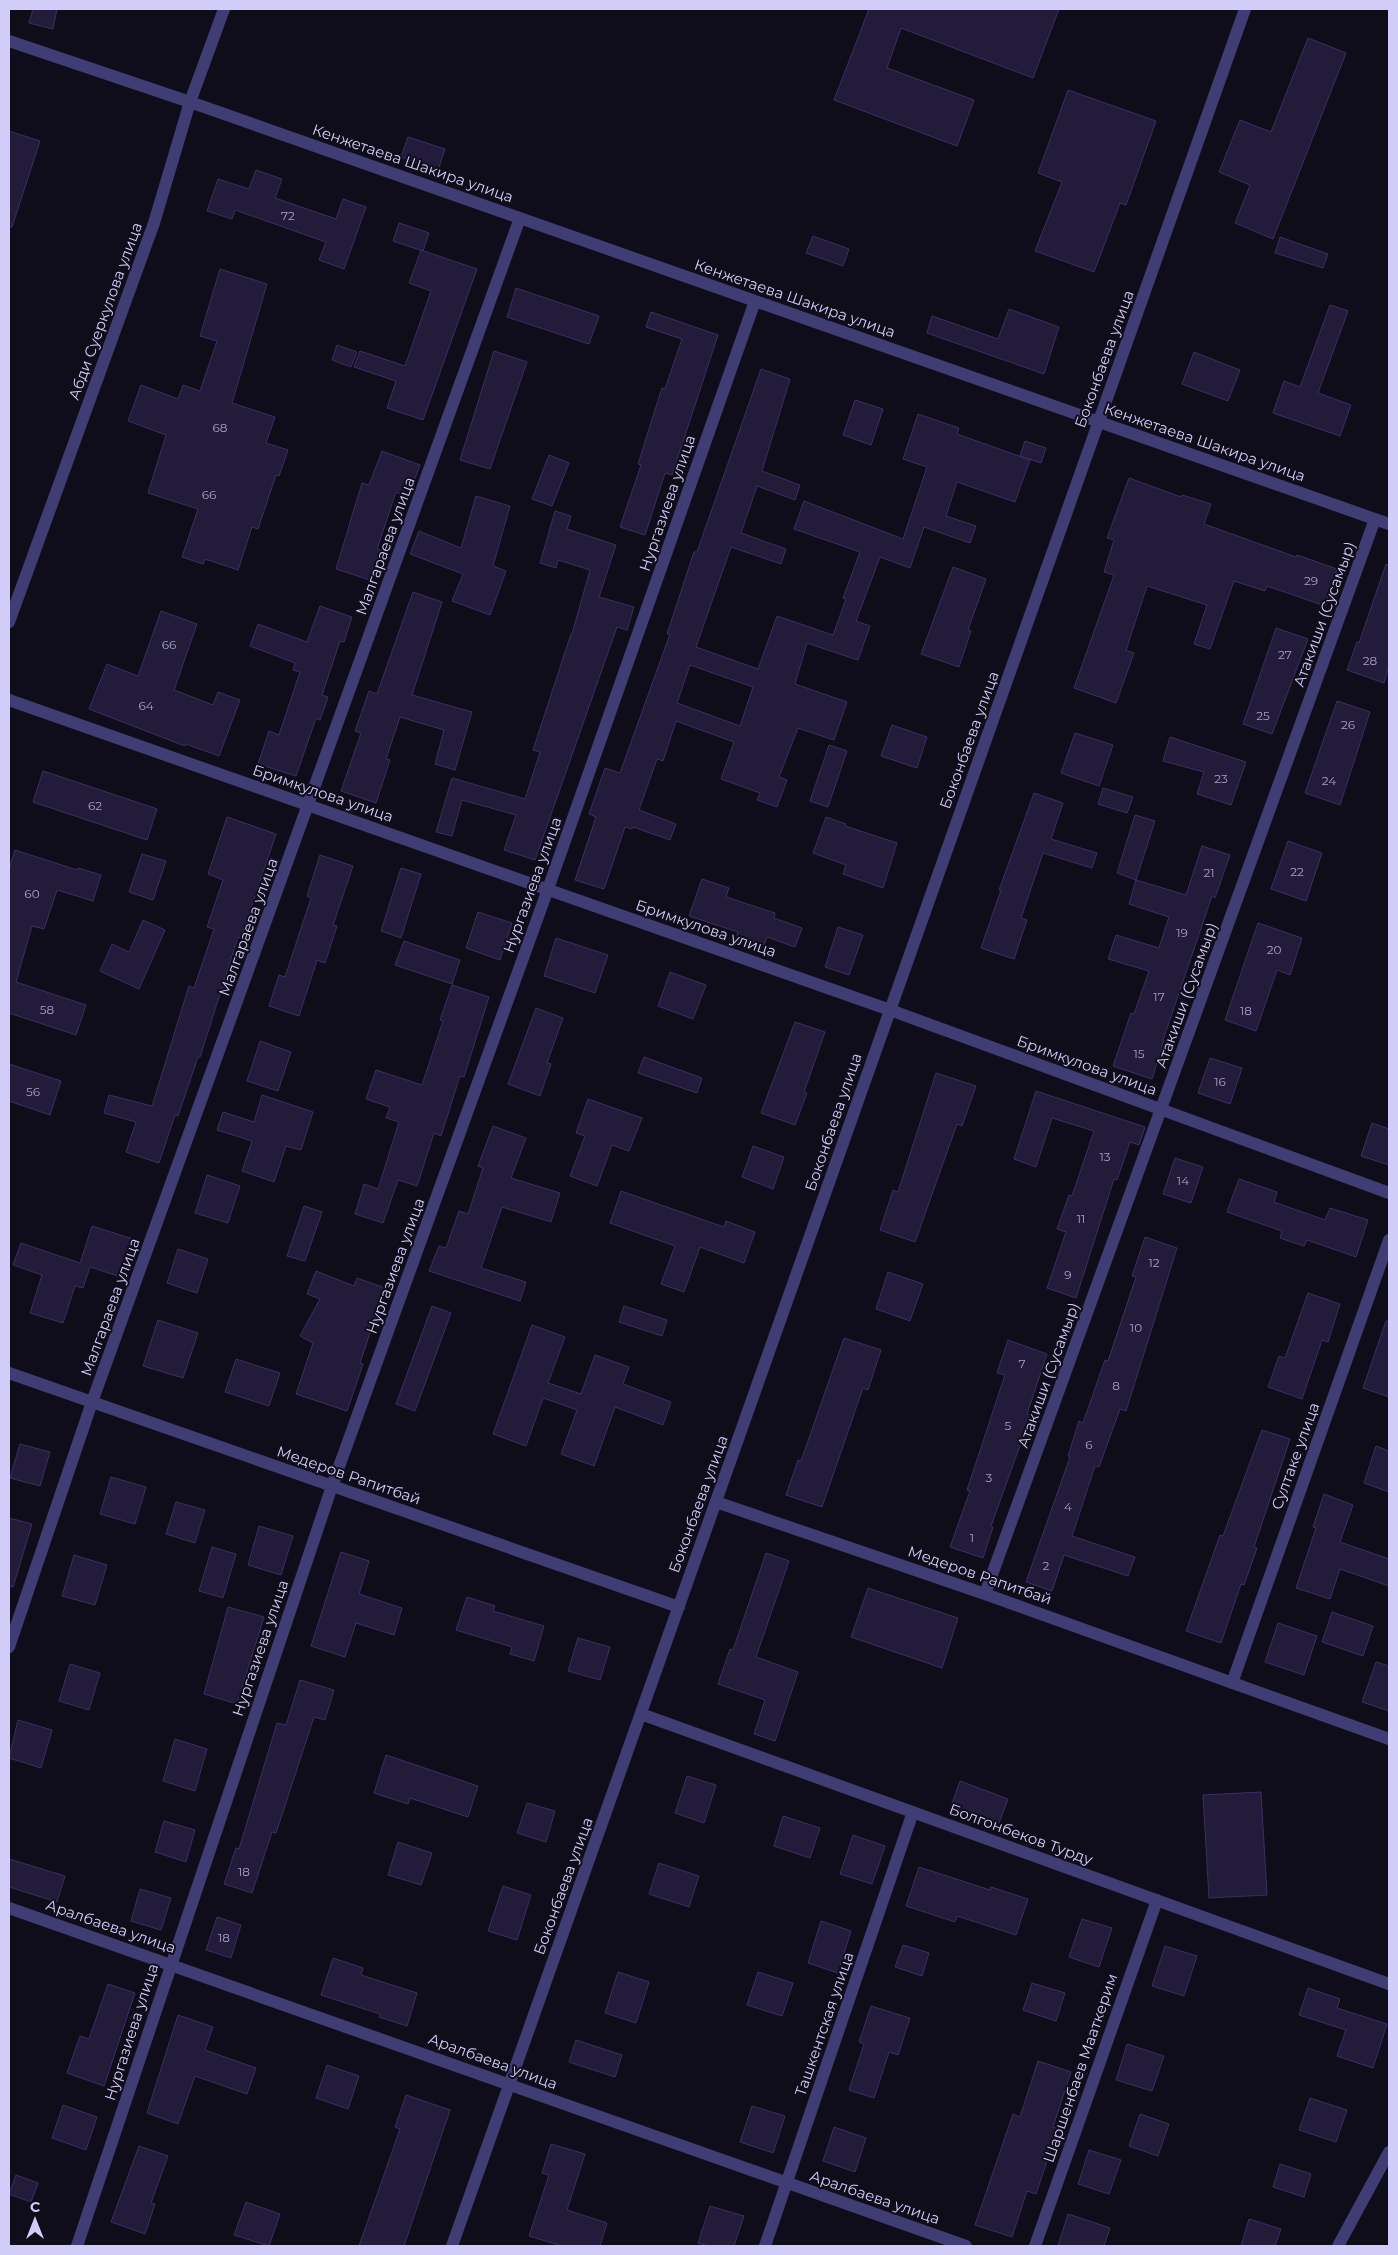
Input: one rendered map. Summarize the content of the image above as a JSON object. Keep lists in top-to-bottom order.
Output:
{
  "streets": {
    "street": [
      "Кенжетаева Шакира улица",
      "Абди Суеркулова улица",
      "Боконбаева улица",
      "Нургазиева улица",
      "Малгараева улица",
      "Атакиши (Сусамыр)",
      "Бримкулова улица",
      "Султаке улица",
      "Медеров Рапитбай",
      "Болгонбеков Турду",
      "Аралбаева улица",
      "Ташкентская улица",
      "Шаршенбаев Мааткерим"
    ]
  },
  "crossings": [
    ["Кенжетаева Шакира улица", "Абди Суеркулова улица"],
    ["Кенжетаева Шакира улица", "Боконбаева улица"],
    ["Кенжетаева Шакира улица", "Нургазиева улица"],
    ["Кенжетаева Шакира улица", "Малгараева улица"],
    ["Кенжетаева Шакира улица", "Атакиши (Сусамыр)"],
    ["Боконбаева улица", "Бримкулова улица"],
    ["Боконбаева улица", "Медеров Рапитбай"],
    ["Боконбаева улица", "Болгонбеков Турду"],
    ["Боконбаева улица", "Аралбаева улица"],
    ["Нургазиева улица", "Бримкулова улица"],
    ["Нургазиева улица", "Медеров Рапитбай"],
    ["Нургазиева улица", "Аралбаева улица"],
    ["Малгараева улица", "Бримкулова улица"],
    ["Малгараева улица", "Медеров Рапитбай"],
    ["Атакиши (Сусамыр)", "Бримкулова улица"],
    ["Атакиши (Сусамыр)", "Медеров Рапитбай"],
    ["Султаке улица", "Медеров Рапитбай"],
    ["Болгонбеков Турду", "Ташкентская улица"],
    ["Болгонбеков Турду", "Шаршенбаев Мааткерим"],
    ["Аралбаева улица", "Ташкентская улица"]
  ],
  "house_numbers": [
    "72",
    "68",
    "66",
    "29",
    "66",
    "27",
    "28",
    "64",
    "25",
    "26",
    "23",
    "24",
    "62",
    "22",
    "21",
    "60",
    "19",
    "20",
    "17",
    "58",
    "18",
    "15",
    "16",
    "56",
    "13",
    "14",
    "11",
    "12",
    "9",
    "10",
    "7",
    "8",
    "5",
    "6",
    "3",
    "4",
    "1",
    "2",
    "18",
    "18"
  ],
  "north": "top"
}
